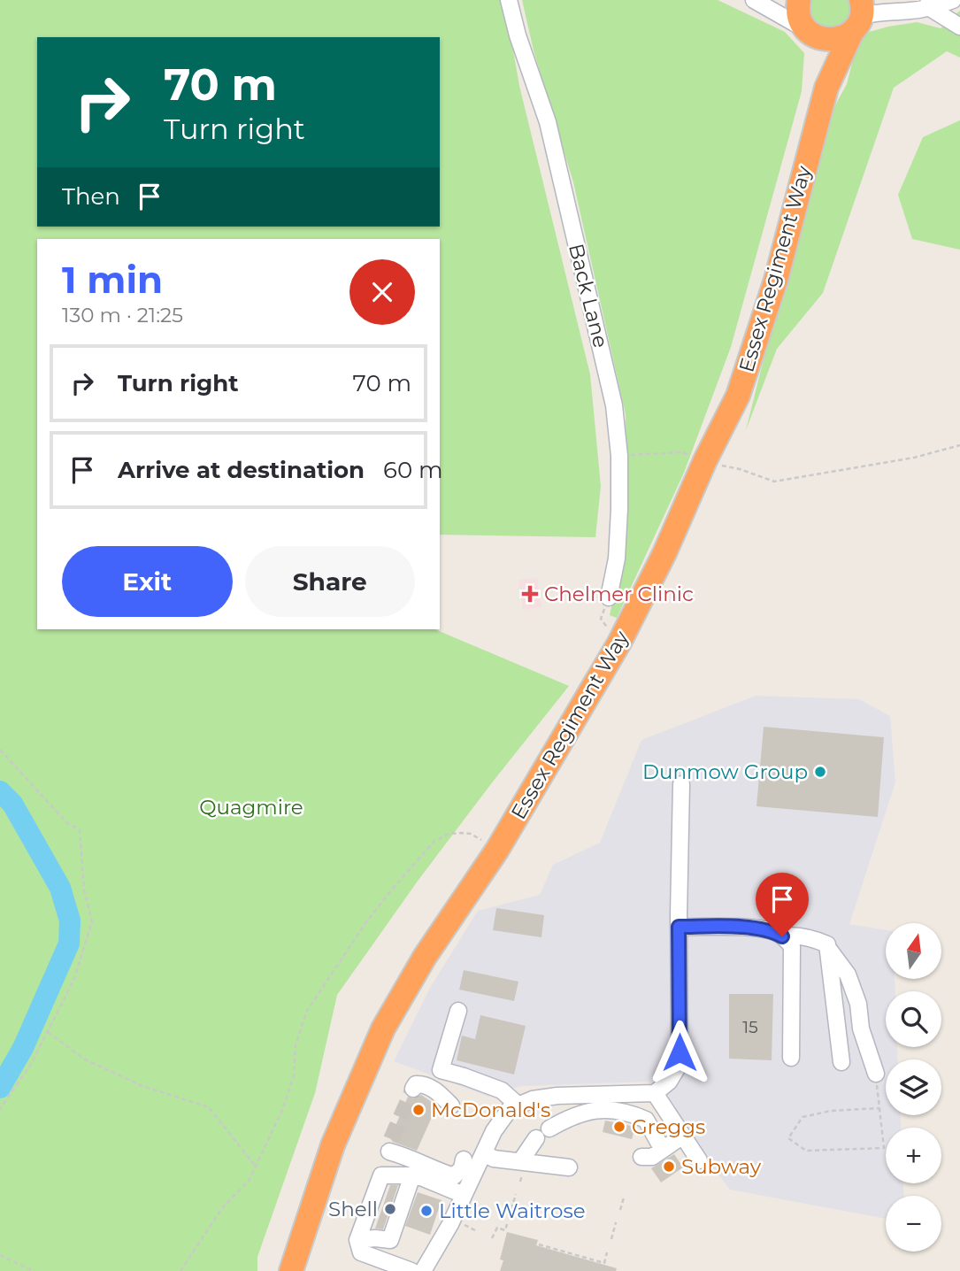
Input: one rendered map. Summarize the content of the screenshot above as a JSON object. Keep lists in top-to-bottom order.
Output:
{
  "streets": {
    "highway": ["Essex Regiment Way"],
    "street": ["Back Lane"]
  },
  "parks": ["Quagmire"],
  "places": {
    "health": ["Chelmer Clinic"],
    "other": [
      "Dunmow Group",
      "McDonald's",
      "Greggs",
      "Subway",
      "Shell",
      "Little Waitrose"
    ]
  },
  "house_numbers": ["15"],
  "north": "top",
  "page": {
    "turn": ["70 m", "Turn right"],
    "then": "Then",
    "heading": ["1 min", "130 m · 21:25"],
    "list": [
      {
        "name": "Turn right",
        "value": "70 m"
      },
      {
        "name": "Arrive at destination",
        "value": "60 m"
      }
    ],
    "buttons": ["Exit", "Share"],
    "map_buttons": ["+", "−"]
  }
}
